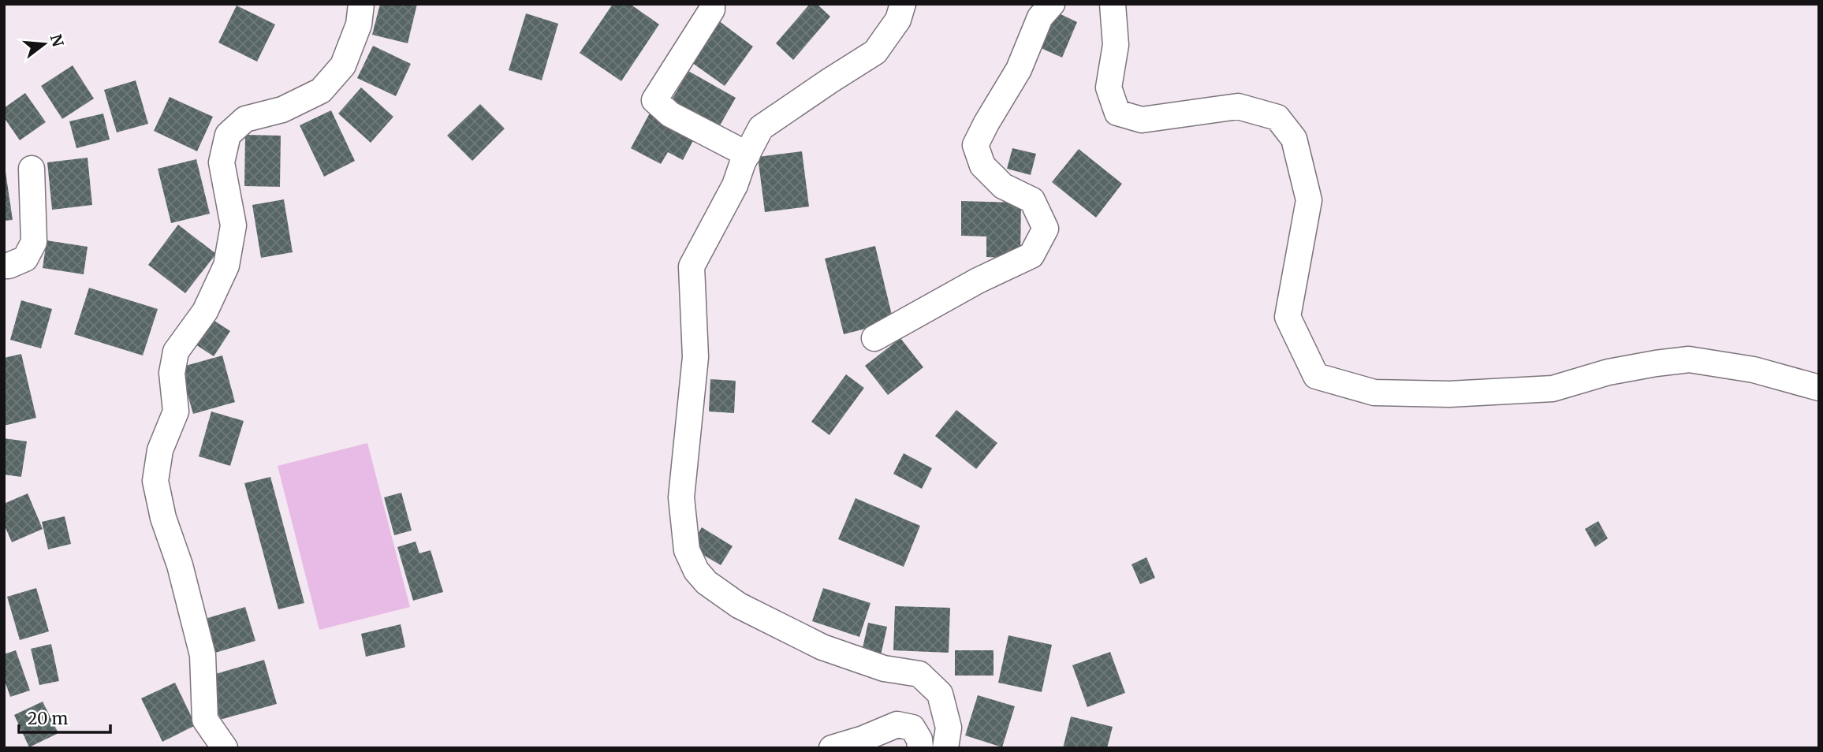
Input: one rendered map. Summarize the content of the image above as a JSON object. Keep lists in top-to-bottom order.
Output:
{
  "scale_bar": "20 m",
  "north": "right"
}
